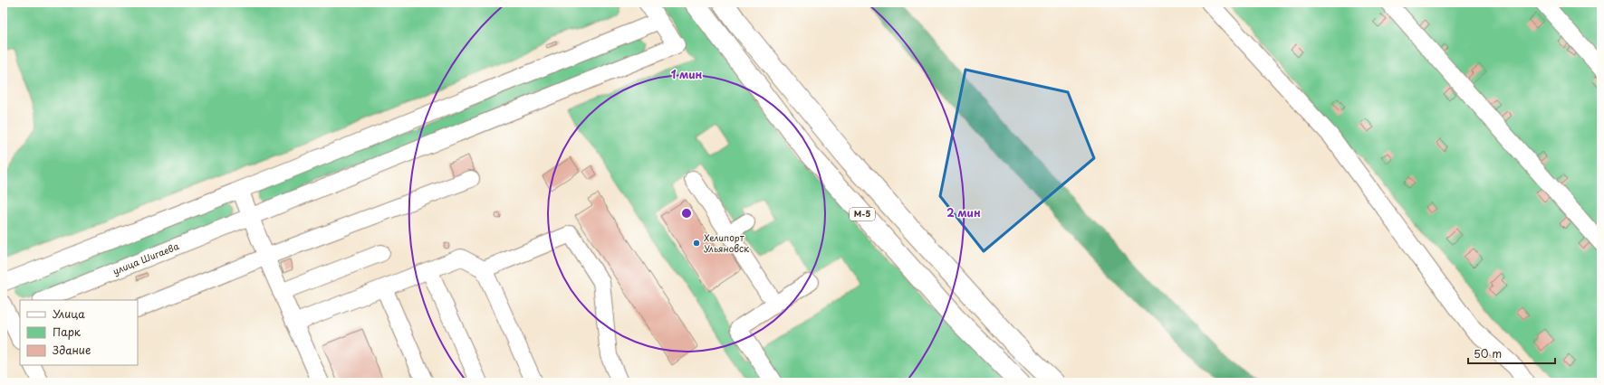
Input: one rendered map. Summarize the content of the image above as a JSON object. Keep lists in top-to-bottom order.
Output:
{
  "streets": {
    "highway": ["М-5"],
    "street": ["улица Шигаева"]
  },
  "places": ["Хелипорт Ульяновск"],
  "legend": ["Улица", "Парк", "Здание"],
  "scale_bar": "50 m",
  "rings": ["1 мин", "2 мин"]
}
